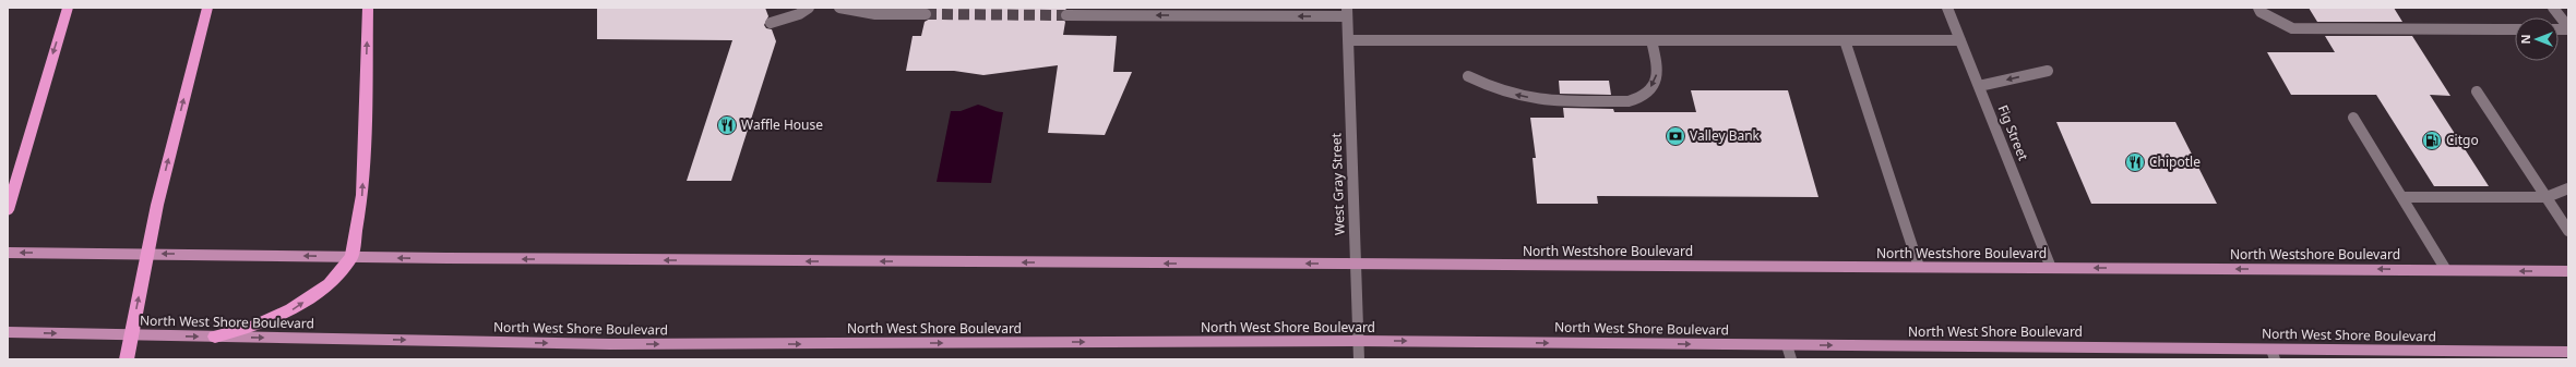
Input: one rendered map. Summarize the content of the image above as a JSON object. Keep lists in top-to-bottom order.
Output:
{
  "streets": {
    "main road": ["North Westshore Boulevard", "North West Shore Boulevard"],
    "street": ["Fig Street", "West Gray Street"]
  },
  "crossings": [
    ["Fig Street", "North Westshore Boulevard"],
    ["West Gray Street", "North Westshore Boulevard"],
    ["West Gray Street", "North West Shore Boulevard"]
  ],
  "one_way": ["North Westshore Boulevard"],
  "places": {
    "restaurant": ["Waffle House", "Chipotle"],
    "bank": ["Valley Bank"],
    "fuel station": ["Citgo"]
  },
  "north": "left"
}
